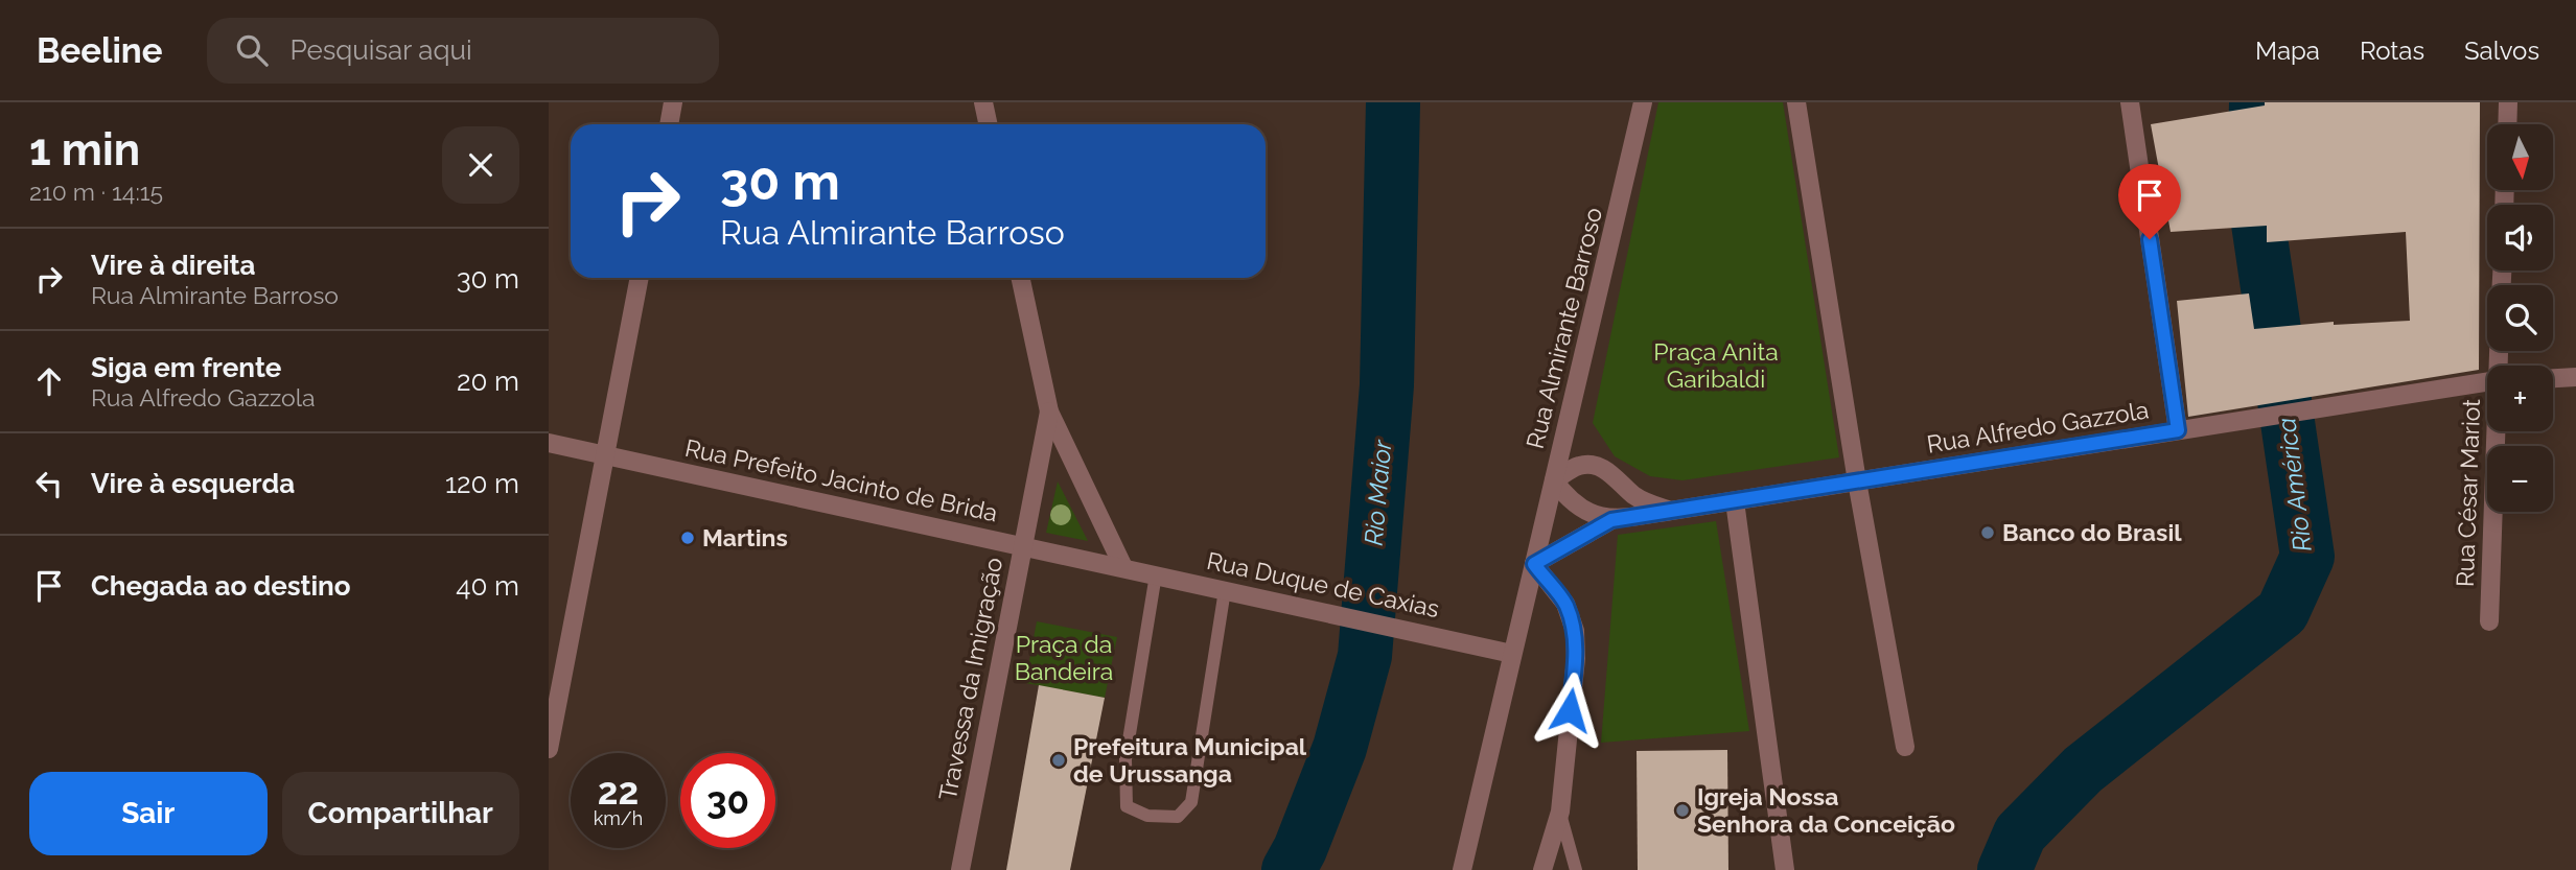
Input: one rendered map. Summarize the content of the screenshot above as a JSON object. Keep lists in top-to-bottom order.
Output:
{
  "streets": {
    "street": [
      "Rua Almirante Barroso",
      "Rua Alfredo Gazzola",
      "Rua Prefeito Jacinto de Brida",
      "Rua César Mariot",
      "Rua Duque de Caxias",
      "Travessa da Imigração"
    ]
  },
  "crossings": [
    ["Rua Almirante Barroso", "Rua Duque de Caxias"],
    ["Rua Prefeito Jacinto de Brida", "Rua Duque de Caxias"],
    ["Rua Prefeito Jacinto de Brida", "Travessa da Imigração"]
  ],
  "water": ["Rio América", "Rio Maior"],
  "parks": ["Praça Anita Garibaldi", "Praça da Bandeira"],
  "places": [
    "Banco do Brasil",
    "Martins",
    "Prefeitura Municipal de Urussanga",
    "Igreja Nossa Senhora da Conceição"
  ],
  "north": "bottom",
  "page": {
    "header": "Beeline",
    "search": "Pesquisar aqui",
    "nav": ["Mapa", "Rotas", "Salvos"],
    "heading": ["1 min", "210 m · 14:15"],
    "map_buttons": ["+", "−"],
    "turn": ["30 m", "Rua Almirante Barroso"],
    "list": [
      {
        "name": "Vire à direita",
        "note": "Rua Almirante Barroso",
        "value": "30 m"
      },
      {
        "name": "Siga em frente",
        "note": "Rua Alfredo Gazzola",
        "value": "20 m"
      },
      {
        "name": "Vire à esquerda",
        "value": "120 m"
      },
      {
        "name": "Chegada ao destino",
        "value": "40 m"
      }
    ],
    "speed": "22 km/h",
    "limit": "30",
    "buttons": ["Sair", "Compartilhar"]
  }
}
